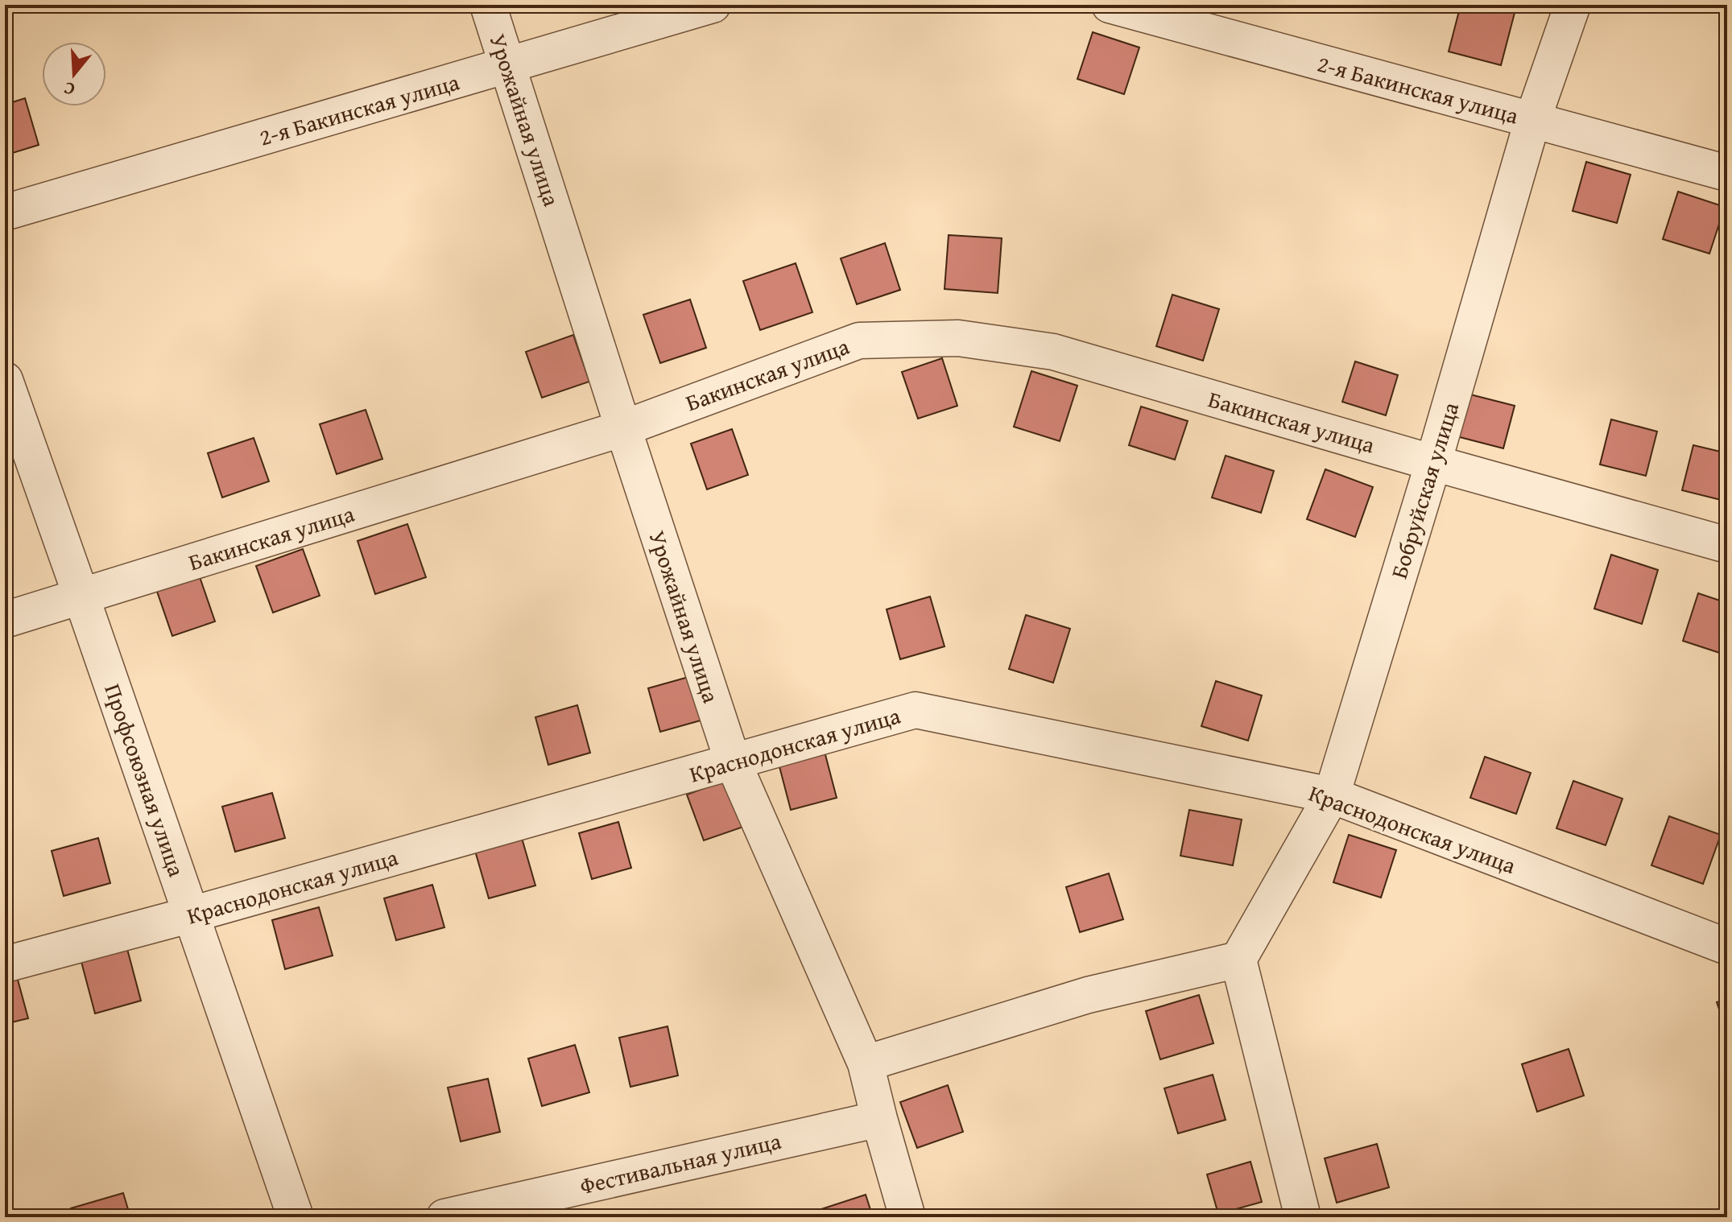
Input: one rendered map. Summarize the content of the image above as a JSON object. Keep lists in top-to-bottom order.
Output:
{
  "streets": {
    "street": [
      "2-я Бакинская улица",
      "Урожайная улица",
      "Бакинская улица",
      "Бобруйская улица",
      "Краснодонская улица",
      "Профсоюзная улица",
      "Фестивальная улица"
    ]
  },
  "crossings": [
    ["2-я Бакинская улица", "Урожайная улица"],
    ["2-я Бакинская улица", "Бобруйская улица"],
    ["Урожайная улица", "Бакинская улица"],
    ["Урожайная улица", "Краснодонская улица"],
    ["Урожайная улица", "Фестивальная улица"],
    ["Бакинская улица", "Бобруйская улица"],
    ["Бакинская улица", "Профсоюзная улица"],
    ["Бобруйская улица", "Краснодонская улица"],
    ["Краснодонская улица", "Профсоюзная улица"]
  ],
  "north": "bottom"
}
